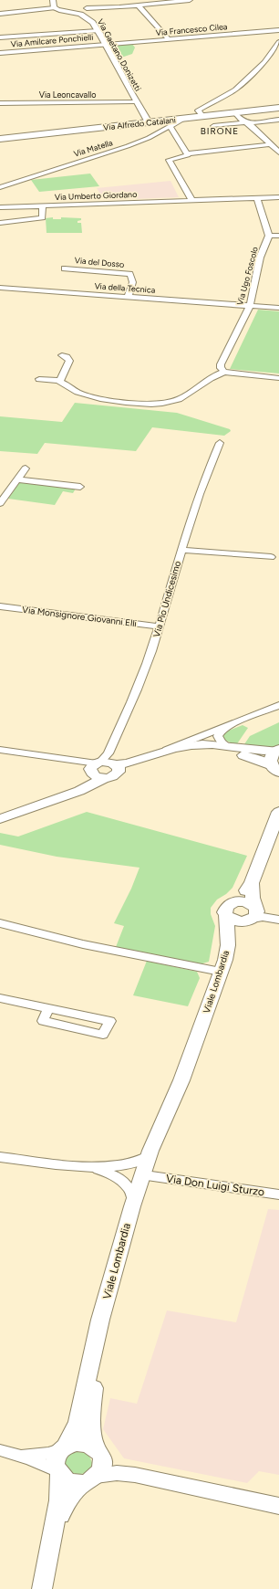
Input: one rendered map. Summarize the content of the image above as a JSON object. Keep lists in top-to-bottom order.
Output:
{
  "streets": {
    "main road": ["Via Alfredo Catalani", "Viale Lombardia"],
    "street": [
      "Via Francesco Cilea",
      "Via Amilcare Ponchielli",
      "Via Gaetano Donizetti",
      "Via Leoncavallo",
      "Via Matella",
      "Via Umberto Giordano",
      "Via del Dosso",
      "Via Ugo Foscolo",
      "Via della Tecnica",
      "Via Pio Undicesimo",
      "Via Monsignore Giovanni Elli",
      "Via Don Luigi Sturzo"
    ]
  },
  "crossings": [
    ["Via Francesco Cilea", "Via Amilcare Ponchielli"],
    ["Via Francesco Cilea", "Via Gaetano Donizetti"],
    ["Via Amilcare Ponchielli", "Via Gaetano Donizetti"],
    ["Via Gaetano Donizetti", "Via Leoncavallo"],
    ["Via Gaetano Donizetti", "Via Alfredo Catalani"],
    ["Via Alfredo Catalani", "Via Matella"],
    ["Via del Dosso", "Via della Tecnica"],
    ["Via Ugo Foscolo", "Via della Tecnica"],
    ["Via Pio Undicesimo", "Via Monsignore Giovanni Elli"],
    ["Viale Lombardia", "Via Don Luigi Sturzo"]
  ],
  "districts": ["BIRONE"]
}
